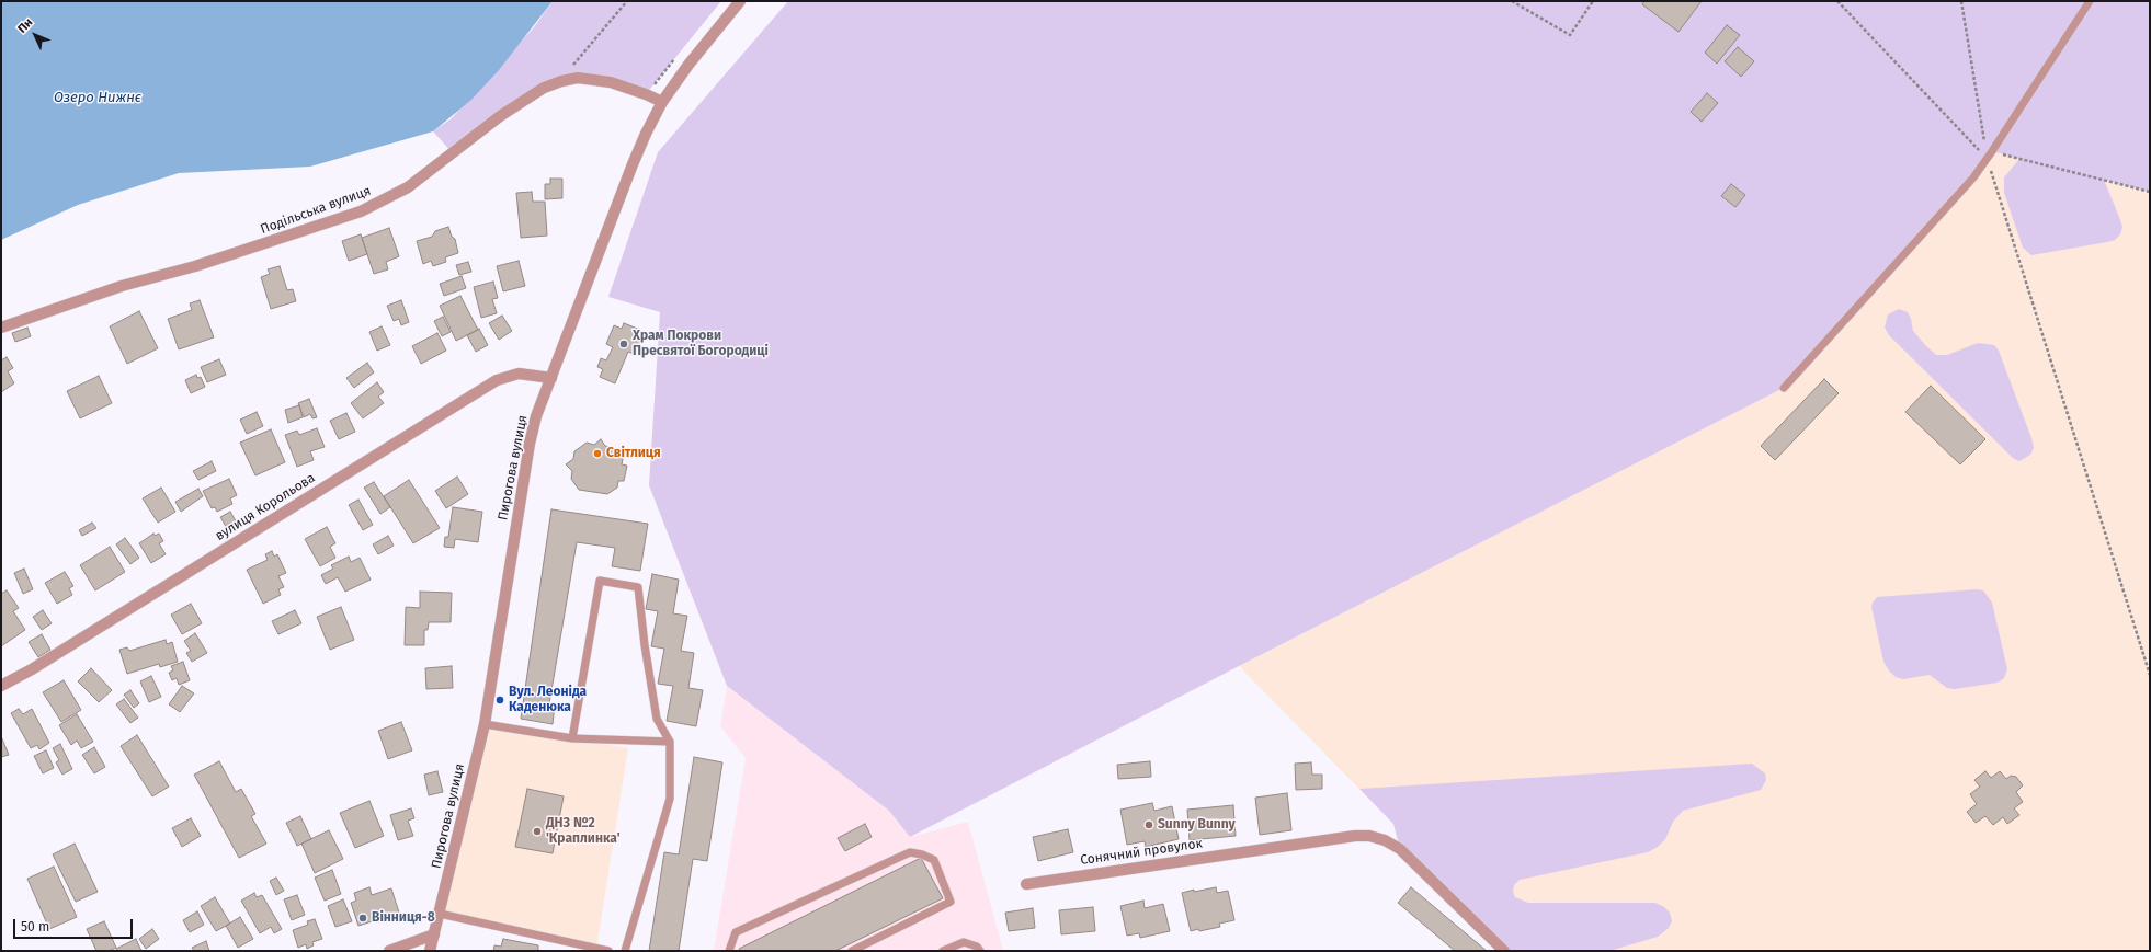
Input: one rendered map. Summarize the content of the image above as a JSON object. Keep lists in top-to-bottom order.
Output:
{
  "streets": {
    "street": [
      "Подільська вулиця",
      "Пирогова вулиця",
      "вулиця Корольова",
      "Сонячний провулок"
    ]
  },
  "crossings": [
    ["Подільська вулиця", "Пирогова вулиця"],
    ["Пирогова вулиця", "вулиця Корольова"]
  ],
  "water": ["Озеро Нижнє"],
  "places": [
    "Храм Покрови Пресвятої Богородиці",
    "Світлиця",
    "Вул. Леоніда Каденюка",
    "Sunny Bunny",
    "ДНЗ №2 'Краплинка'",
    "Вінниця-8"
  ],
  "scale_bar": "50 m",
  "north": "top left"
}
